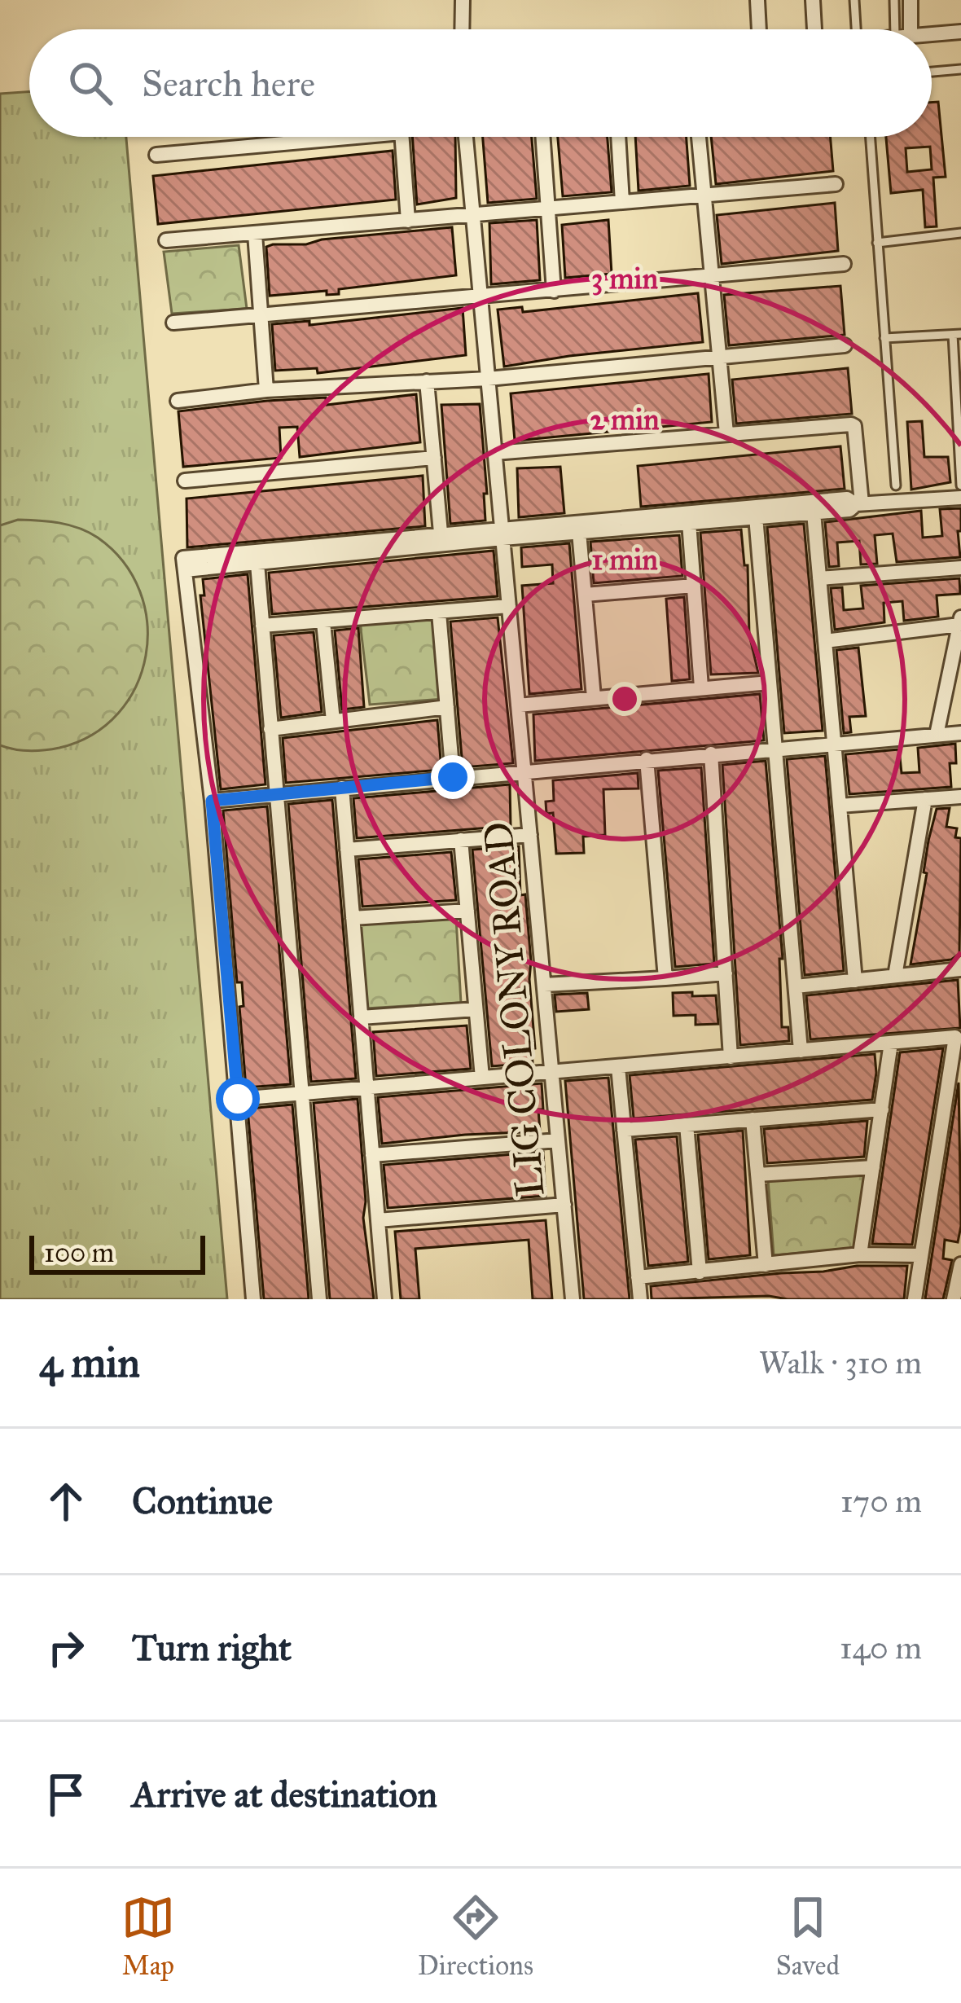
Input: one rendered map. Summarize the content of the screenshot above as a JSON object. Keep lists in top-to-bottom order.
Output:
{
  "streets": {
    "street": ["LIG COLONY ROAD"]
  },
  "scale_bar": "100 m",
  "page": {
    "search": "Search here",
    "scale": "100 m",
    "heading": ["4 min", "Walk · 310 m"],
    "list": [
      ["Continue", "170 m"],
      ["Turn right", "140 m"],
      "Arrive at destination"
    ],
    "nav": ["Map", "Directions", "Saved"]
  },
  "rings": ["3 min", "2 min", "1 min"]
}
